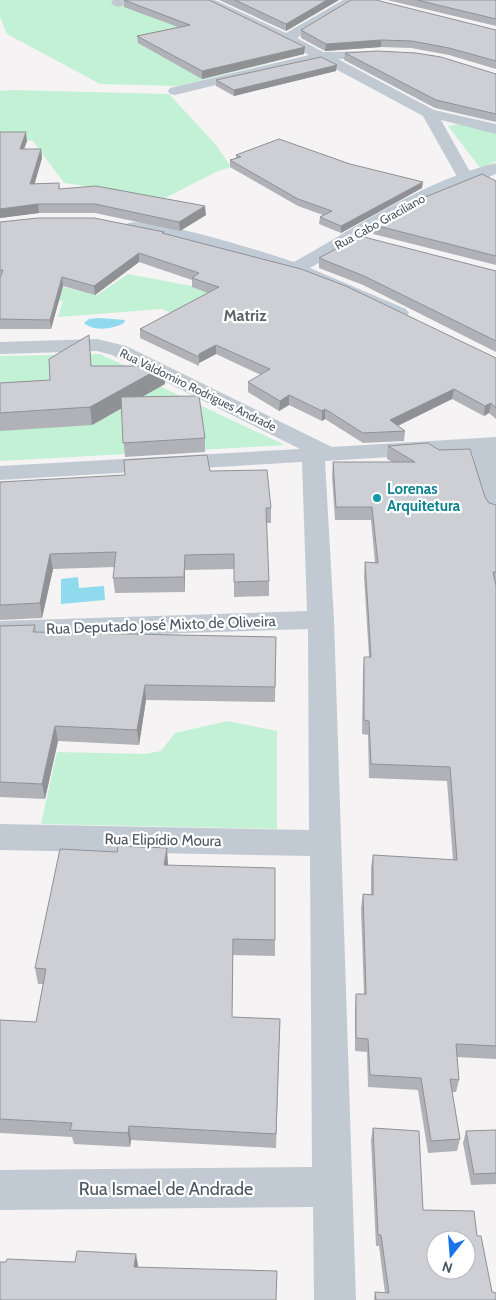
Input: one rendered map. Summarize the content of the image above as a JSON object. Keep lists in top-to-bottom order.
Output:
{
  "streets": {
    "street": [
      "Rua Cabo Graciliano",
      "Rua Valdomiro Rodrigues Andrade",
      "Rua Deputado José Mixto de Oliveira",
      "Rua Elipídio Moura",
      "Rua Ismael de Andrade"
    ]
  },
  "districts": ["Matriz"],
  "places": ["Lorenas Arquitetura"],
  "north": "bottom"
}
